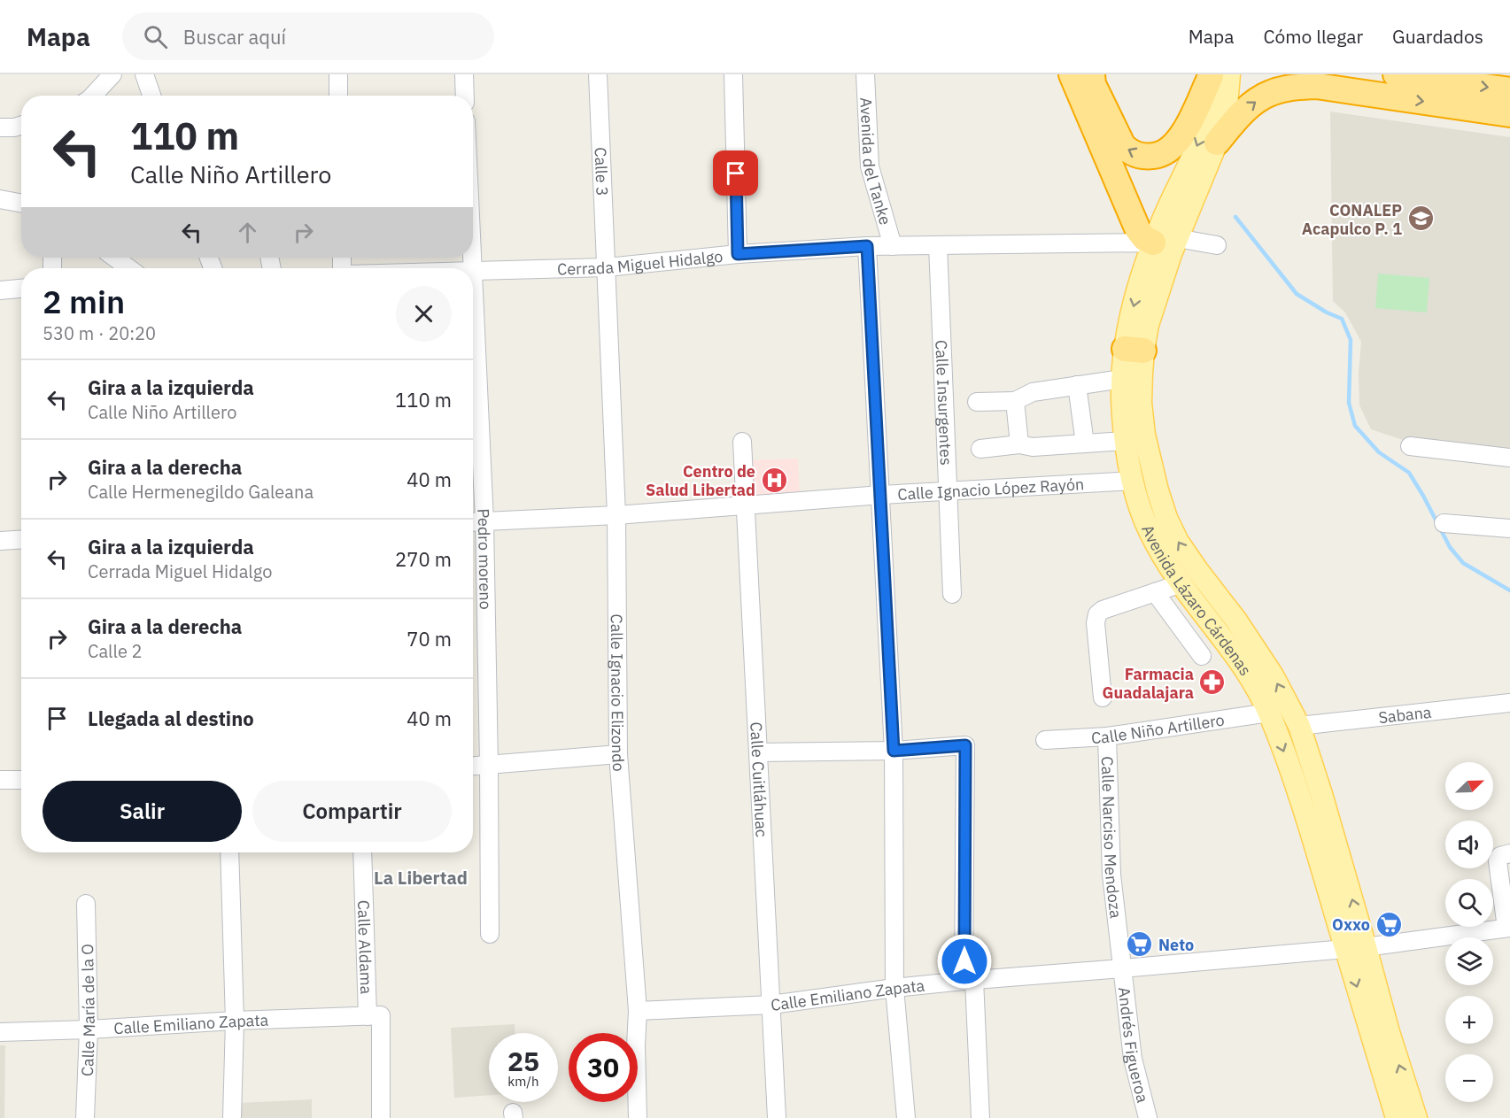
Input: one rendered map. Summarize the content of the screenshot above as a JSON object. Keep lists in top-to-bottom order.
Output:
{
  "streets": {
    "main road": ["Avenida Lázaro Cárdenas"],
    "street": [
      "Avenida del Tanke",
      "Calle 3",
      "Cerrada Miguel Hidalgo",
      "Calle Insurgentes",
      "Calle Ignacio López Rayón",
      "Pedro moreno",
      "Calle Ignacio Elizondo",
      "Sabana",
      "Calle Niño Artillero",
      "Calle Cuitláhuac",
      "Calle Narciso Mendoza",
      "Calle Aldama",
      "Calle Emiliano Zapata",
      "Calle María de la O",
      "Andrés Figueroa"
    ]
  },
  "crossings": [
    ["Avenida del Tanke", "Cerrada Miguel Hidalgo"],
    ["Calle 3", "Cerrada Miguel Hidalgo"],
    ["Calle 3", "Calle Ignacio Elizondo"],
    ["Cerrada Miguel Hidalgo", "Calle Insurgentes"],
    ["Cerrada Miguel Hidalgo", "Pedro moreno"],
    ["Cerrada Miguel Hidalgo", "Avenida Lázaro Cárdenas"],
    ["Cerrada Miguel Hidalgo", "Calle Ignacio Elizondo"],
    ["Calle Insurgentes", "Calle Ignacio López Rayón"],
    ["Calle Ignacio López Rayón", "Pedro moreno"],
    ["Calle Ignacio López Rayón", "Avenida Lázaro Cárdenas"],
    ["Calle Ignacio López Rayón", "Calle Ignacio Elizondo"],
    ["Calle Ignacio López Rayón", "Calle Cuitláhuac"],
    ["Avenida Lázaro Cárdenas", "Sabana"],
    ["Avenida Lázaro Cárdenas", "Calle Niño Artillero"],
    ["Avenida Lázaro Cárdenas", "Calle Emiliano Zapata"],
    ["Calle Ignacio Elizondo", "Calle Emiliano Zapata"],
    ["Calle Niño Artillero", "Calle Narciso Mendoza"],
    ["Calle Cuitláhuac", "Calle Emiliano Zapata"],
    ["Calle Narciso Mendoza", "Calle Emiliano Zapata"],
    ["Calle Narciso Mendoza", "Andrés Figueroa"],
    ["Calle Aldama", "Calle Emiliano Zapata"],
    ["Calle Emiliano Zapata", "Calle María de la O"],
    ["Calle Emiliano Zapata", "Andrés Figueroa"]
  ],
  "districts": ["La Libertad"],
  "places": {
    "school or university": ["CONALEP Acapulco P. 1"],
    "hospital": ["Centro de Salud Libertad"],
    "pharmacy": ["Farmacia Guadalajara"],
    "supermarket": ["Oxxo", "Neto"]
  },
  "north": "top right",
  "page": {
    "header": "Mapa",
    "search": "Buscar aquí",
    "nav": ["Mapa", "Cómo llegar", "Guardados"],
    "turn": ["110 m", "Calle Niño Artillero"],
    "heading": ["2 min", "530 m · 20:20"],
    "list": [
      {
        "name": "Gira a la izquierda",
        "note": "Calle Niño Artillero",
        "value": "110 m"
      },
      {
        "name": "Gira a la derecha",
        "note": "Calle Hermenegildo Galeana",
        "value": "40 m"
      },
      {
        "name": "Gira a la izquierda",
        "note": "Cerrada Miguel Hidalgo",
        "value": "270 m"
      },
      {
        "name": "Gira a la derecha",
        "note": "Calle 2",
        "value": "70 m"
      },
      {
        "name": "Llegada al destino",
        "value": "40 m"
      }
    ],
    "map_buttons": ["+", "−"],
    "buttons": ["Salir", "Compartir"],
    "speed": "25 km/h",
    "limit": "30"
  }
}
